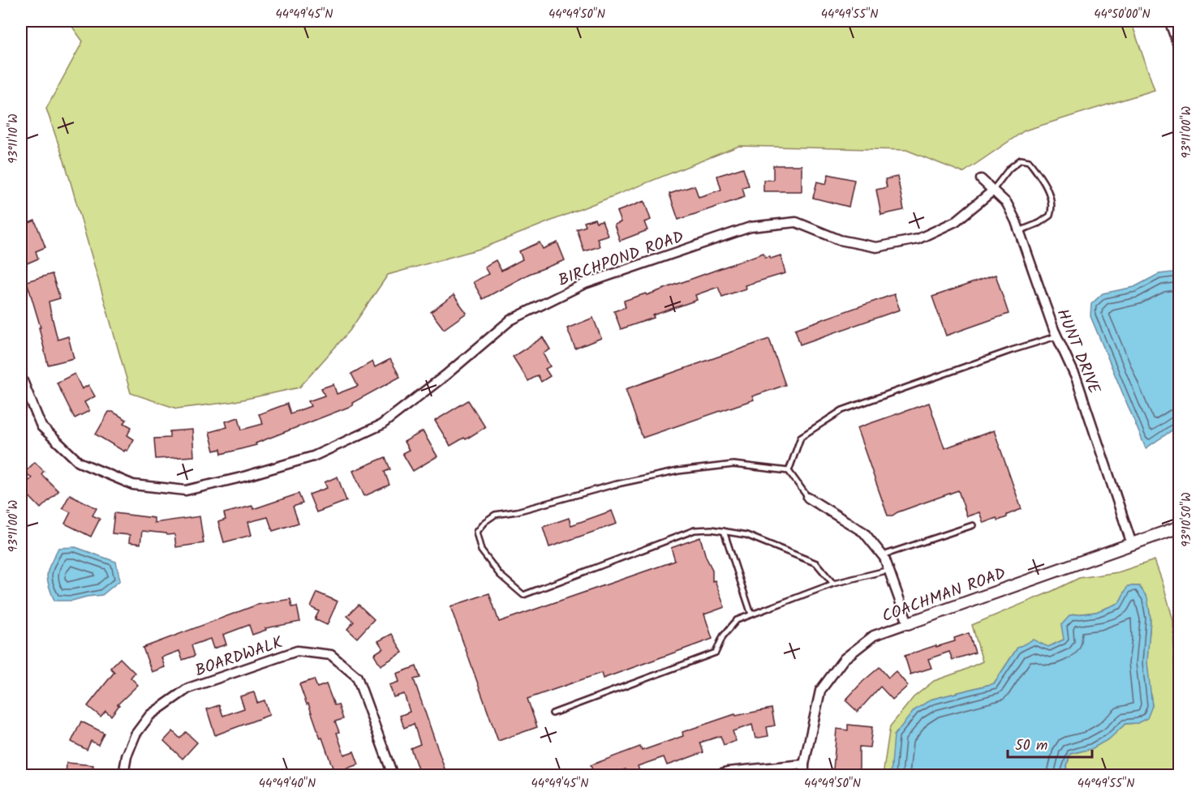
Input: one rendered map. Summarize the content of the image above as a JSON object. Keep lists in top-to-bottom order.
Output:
{
  "streets": {
    "street": [
      "BIRCHPOND ROAD",
      "HUNT DRIVE",
      "COACHMAN ROAD",
      "BOARDWALK"
    ]
  },
  "crossings": [
    ["BIRCHPOND ROAD", "HUNT DRIVE"],
    ["HUNT DRIVE", "COACHMAN ROAD"]
  ],
  "scale_bar": "50 m",
  "coordinates": [
    "44°49'45\"N",
    "44°49'50\"N",
    "44°49'55\"N",
    "44°50'00\"N",
    "93°11'00\"W",
    "93°11'10\"W",
    "93°10'50\"W",
    "44°49'40\"N"
  ]
}
